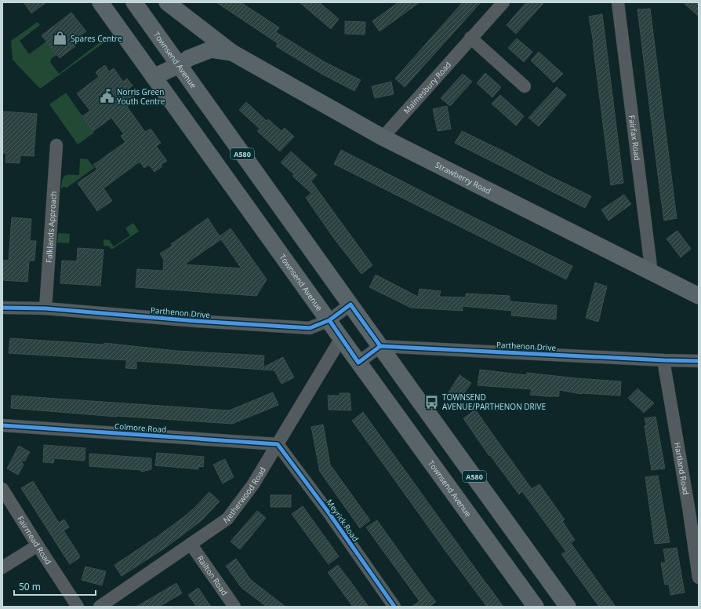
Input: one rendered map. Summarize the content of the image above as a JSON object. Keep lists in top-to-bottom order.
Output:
{
  "streets": {
    "main road": ["Townsend Avenue", "A580", "Strawberry Road"],
    "street": [
      "Malmesbury Road",
      "Fairfax Road",
      "Falklands Approach",
      "Parthenon Drive",
      "Colmore Road",
      "Hartland Road",
      "Netherwood Road",
      "Meyrick Road",
      "Fairmead Road",
      "Railton Road"
    ]
  },
  "crossings": [
    ["Townsend Avenue", "Strawberry Road"],
    ["Townsend Avenue", "Parthenon Drive"],
    ["Townsend Avenue", "Netherwood Road"],
    ["Malmesbury Road", "Strawberry Road"],
    ["Fairfax Road", "Strawberry Road"],
    ["Falklands Approach", "Parthenon Drive"],
    ["Parthenon Drive", "Hartland Road"],
    ["Colmore Road", "Netherwood Road"],
    ["Colmore Road", "Meyrick Road"],
    ["Netherwood Road", "Meyrick Road"],
    ["Netherwood Road", "Railton Road"]
  ],
  "places": {
    "shop": ["Spares Centre"],
    "public building": ["Norris Green Youth Centre"],
    "bus stop": ["TOWNSEND AVENUE/PARTHENON DRIVE"]
  },
  "scale_bar": "50 m"
}
